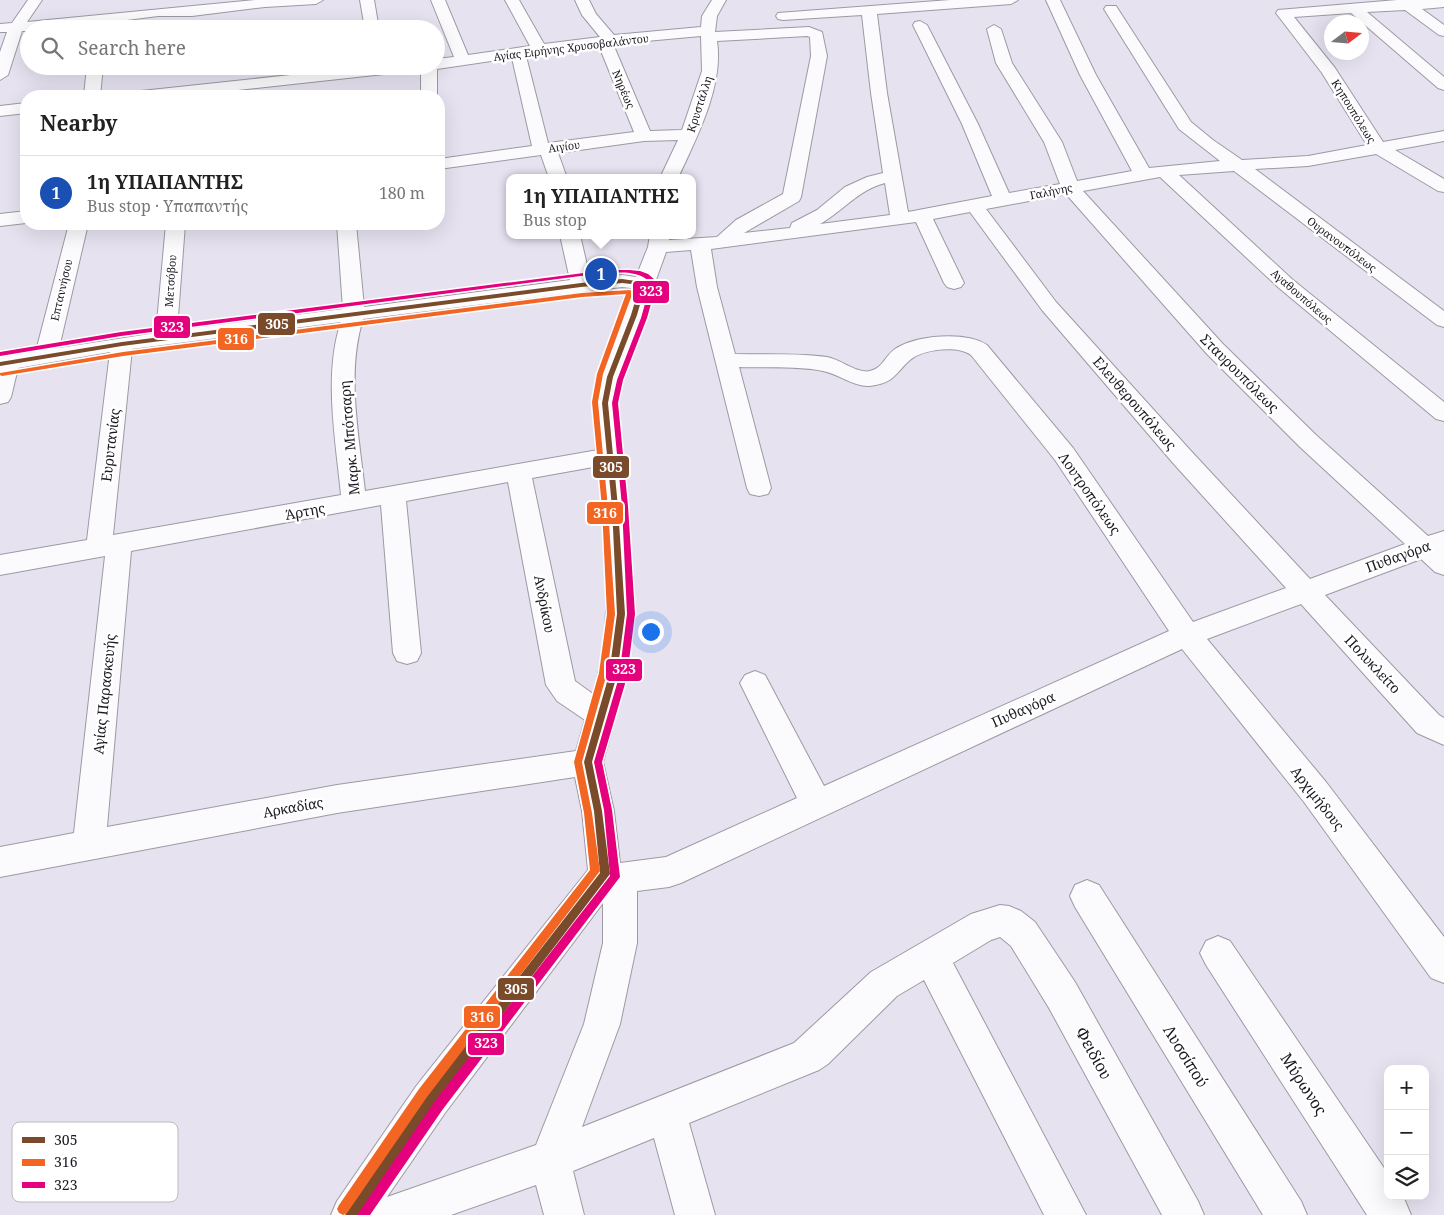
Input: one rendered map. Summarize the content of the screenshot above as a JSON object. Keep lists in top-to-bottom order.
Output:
{
  "streets": {
    "street": [
      "Αγίας Ειρήνης Χρυσοβαλάντου",
      "Νηρέως",
      "Κρυστάλλη",
      "Κηπουπόλεως",
      "Αιγίου",
      "Γαλήνης",
      "Ουρανουπόλεως",
      "Μετσόβου",
      "Επταννήσου",
      "Αγαθουπόλεως",
      "Σταυρουπόλεως",
      "Ελευθερουπόλεως",
      "Μαρκ. Μπότσαρη",
      "Ευρυτανίας",
      "Λουτροπόλεως",
      "Άρτης",
      "Πυθαγόρα",
      "Ανδρίκου",
      "Πολυκλείτο",
      "Αγίας Παρασκευής",
      "Αρχιμήδους",
      "Αρκαδίας",
      "Φειδίου",
      "Λυσσίπού",
      "Μύρωνος"
    ]
  },
  "crossings": [
    ["Αγίας Ειρήνης Χρυσοβαλάντου", "Νηρέως"],
    ["Αγίας Ειρήνης Χρυσοβαλάντου", "Κρυστάλλη"],
    ["Νηρέως", "Αιγίου"],
    ["Κρυστάλλη", "Αιγίου"],
    ["Κηπουπόλεως", "Γαλήνης"],
    ["Γαλήνης", "Ουρανουπόλεως"],
    ["Γαλήνης", "Αγαθουπόλεως"],
    ["Γαλήνης", "Σταυρουπόλεως"],
    ["Γαλήνης", "Ελευθερουπόλεως"],
    ["Σταυρουπόλεως", "Πυθαγόρα"],
    ["Ελευθερουπόλεως", "Πυθαγόρα"],
    ["Ελευθερουπόλεως", "Πολυκλείτο"],
    ["Μαρκ. Μπότσαρη", "Άρτης"],
    ["Ευρυτανίας", "Άρτης"],
    ["Ευρυτανίας", "Αγίας Παρασκευής"],
    ["Λουτροπόλεως", "Πυθαγόρα"],
    ["Λουτροπόλεως", "Αρχιμήδους"],
    ["Άρτης", "Ανδρίκου"],
    ["Άρτης", "Αγίας Παρασκευής"],
    ["Πυθαγόρα", "Πολυκλείτο"],
    ["Πυθαγόρα", "Αρχιμήδους"],
    ["Αγίας Παρασκευής", "Αρκαδίας"]
  ],
  "lines": ["transit line 323", "transit line 305", "transit line 316"],
  "legend": ["305", "316", "323"],
  "north": "right",
  "page": {
    "search": "Search here",
    "heading": "Nearby",
    "list": [
      {
        "mark": "1",
        "name": "1η ΥΠΑΠΑΝΤΗΣ",
        "note": "Bus stop · Υπαπαντής",
        "value": "180 m"
      }
    ],
    "popup": ["1η ΥΠΑΠΑΝΤΗΣ", "Bus stop"],
    "pins": "1",
    "map_buttons": ["+", "−"]
  }
}
